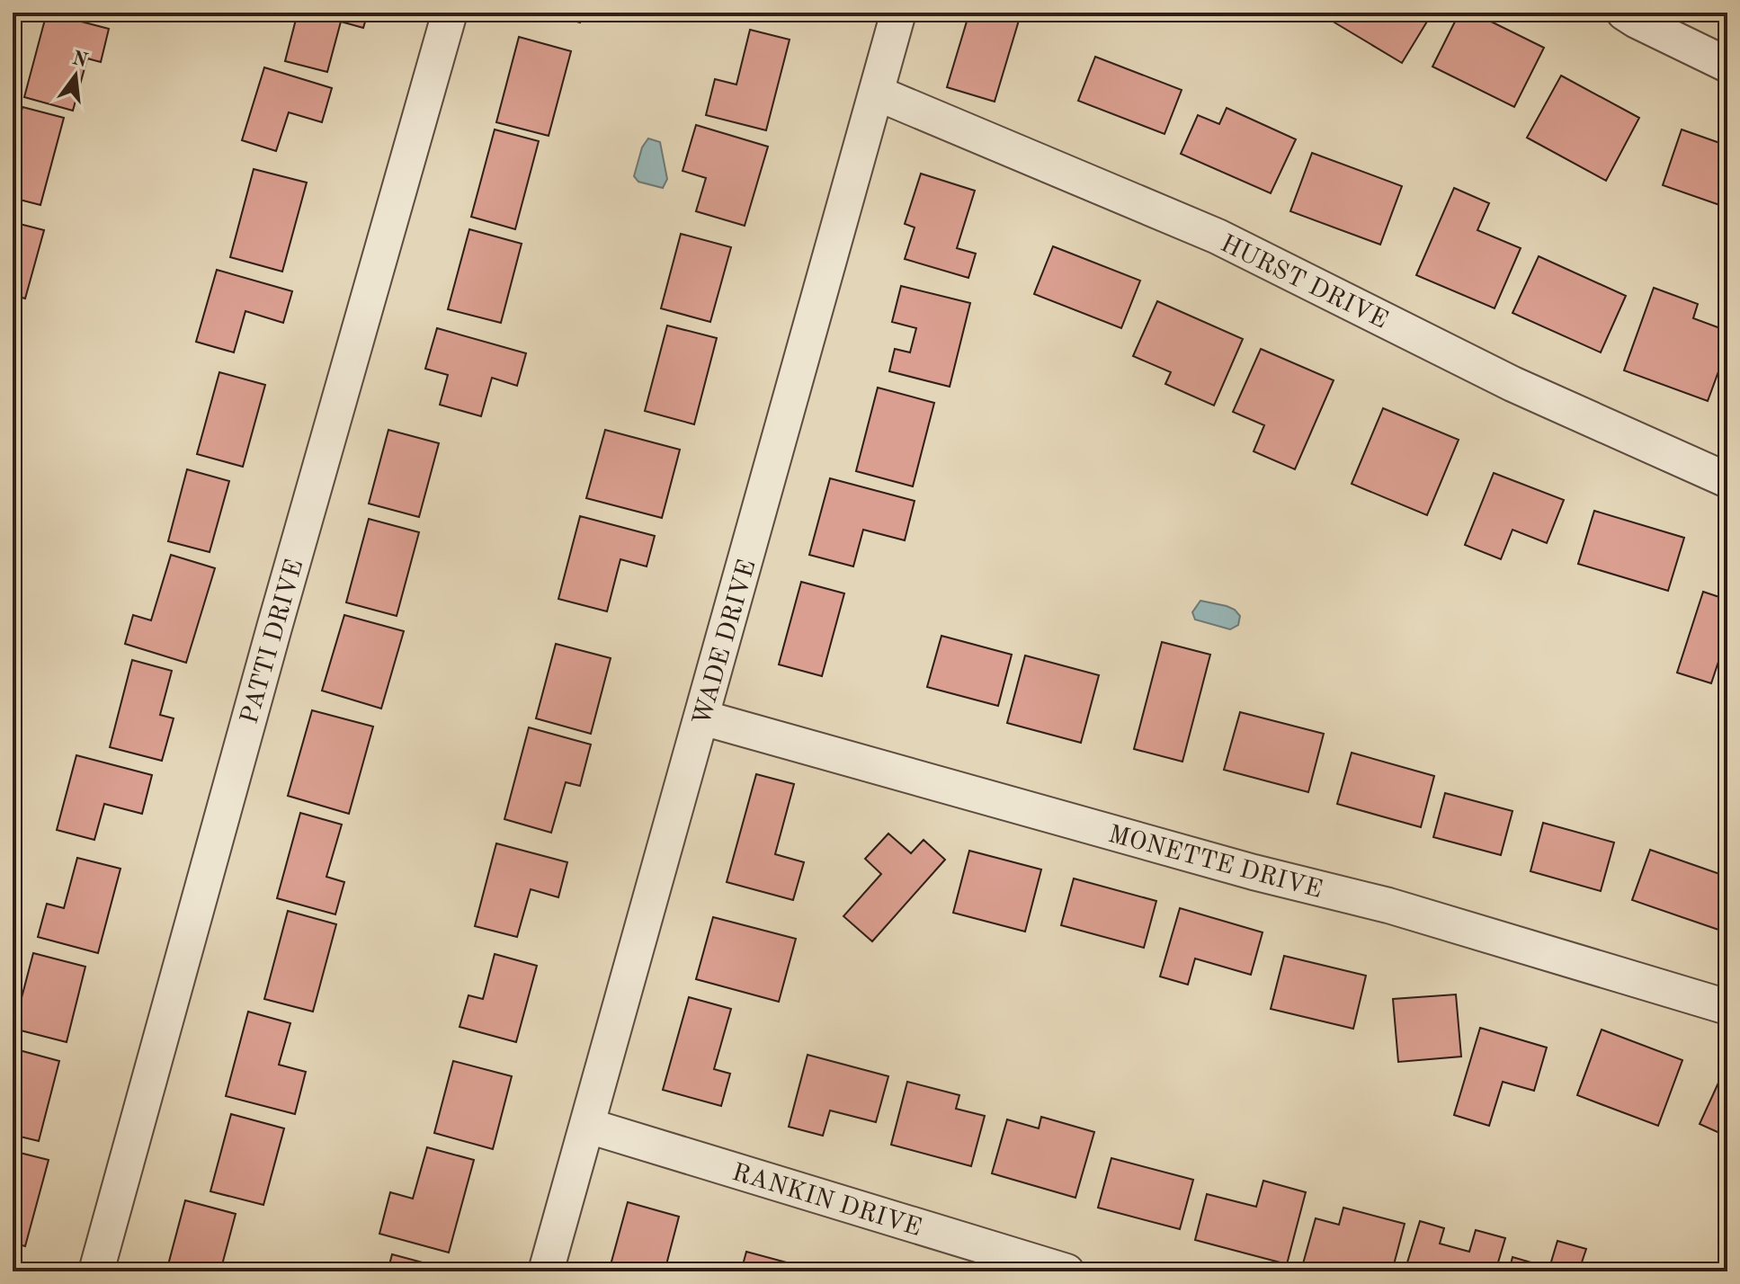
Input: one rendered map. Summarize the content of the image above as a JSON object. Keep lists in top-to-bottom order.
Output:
{
  "streets": {
    "street": [
      "HURST DRIVE",
      "PATTI DRIVE",
      "WADE DRIVE",
      "MONETTE DRIVE",
      "RANKIN DRIVE"
    ]
  },
  "crossings": [
    ["HURST DRIVE", "WADE DRIVE"],
    ["WADE DRIVE", "MONETTE DRIVE"],
    ["WADE DRIVE", "RANKIN DRIVE"]
  ],
  "north": "top"
}
